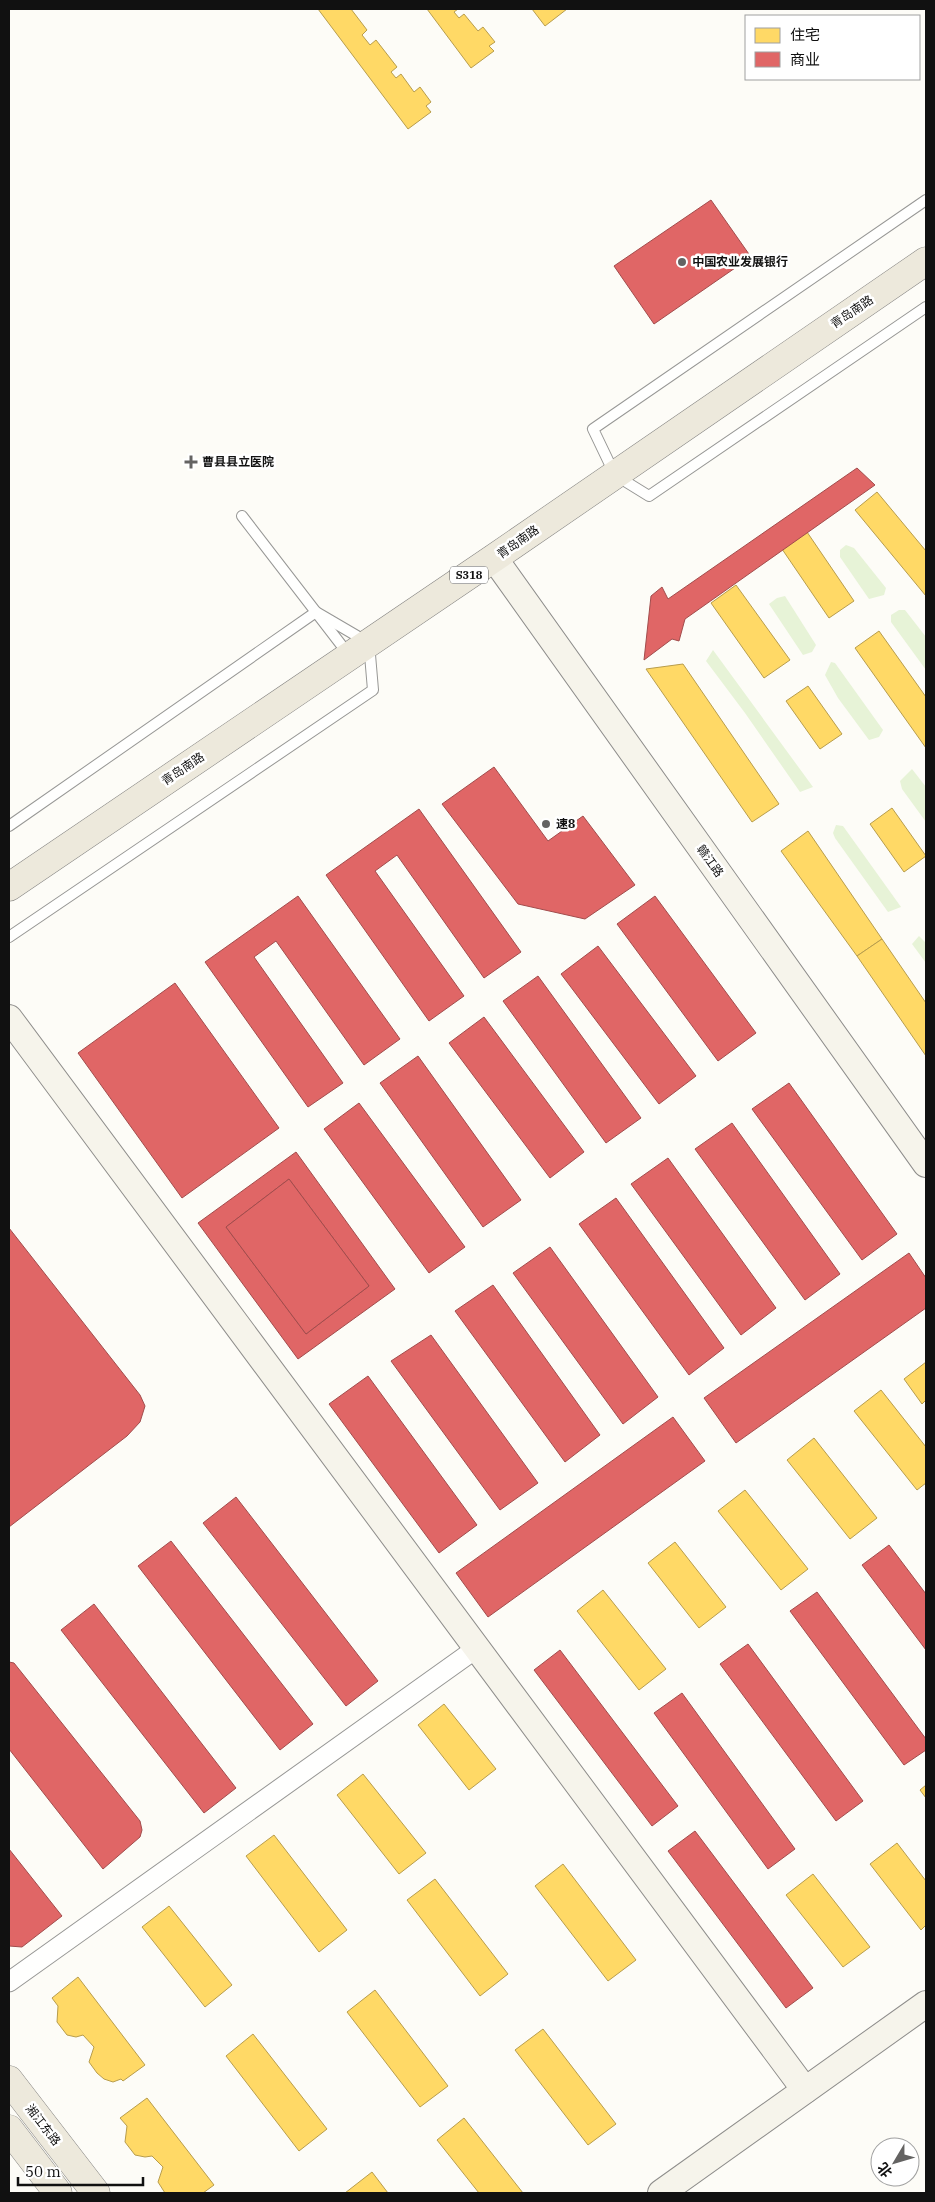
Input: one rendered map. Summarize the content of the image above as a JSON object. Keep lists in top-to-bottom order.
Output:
{
  "streets": {
    "main road": ["青岛南路", "S318", "湘江东路"],
    "street": ["赣江路"]
  },
  "crossings": [
    ["青岛南路", "赣江路"]
  ],
  "places": {
    "other": ["中国农业发展银行", "速8"],
    "health": ["曹县县立医院"]
  },
  "legend": ["住宅", "商业"],
  "scale_bar": "50 m",
  "north": "bottom left"
}
